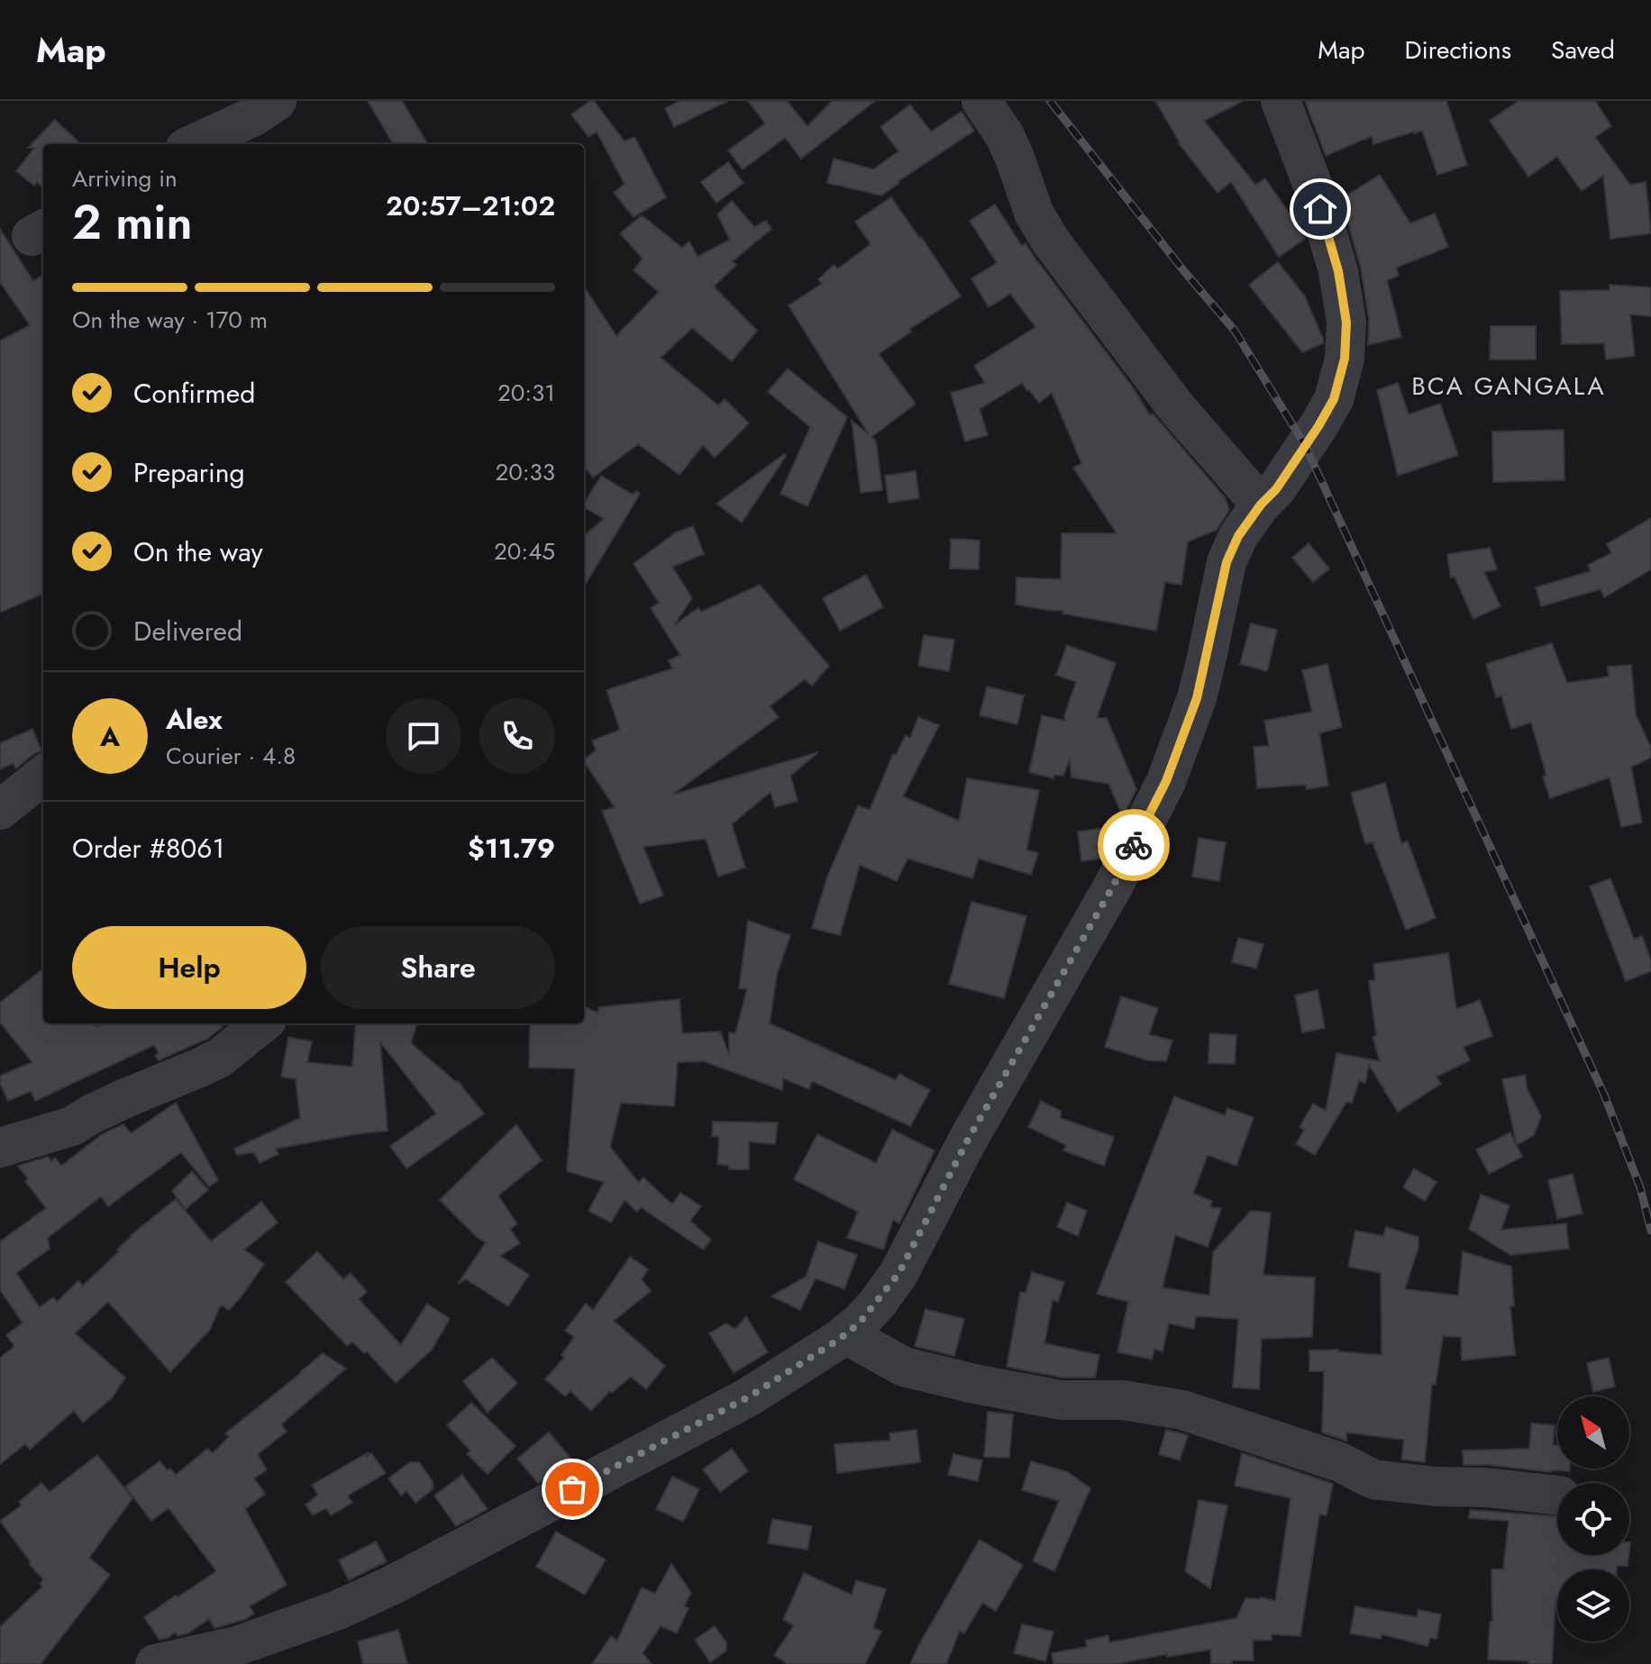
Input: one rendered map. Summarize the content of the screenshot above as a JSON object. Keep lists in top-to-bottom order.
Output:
{
  "districts": ["BCA GANGALA"],
  "north": "top left",
  "page": {
    "header": "Map",
    "nav": ["Map", "Directions", "Saved"],
    "heading": ["2 min", "Arriving in", "20:57–21:02"],
    "panel": [
      "Alex",
      "Courier · 4.8",
      "Order #8061",
      "$11.79"
    ],
    "bar": "On the way · 170 m",
    "list": [
      ["Confirmed", "20:31"],
      ["Preparing", "20:33"],
      ["On the way", "20:45"],
      "Delivered"
    ],
    "round": "A",
    "buttons": ["Help", "Share"]
  }
}
